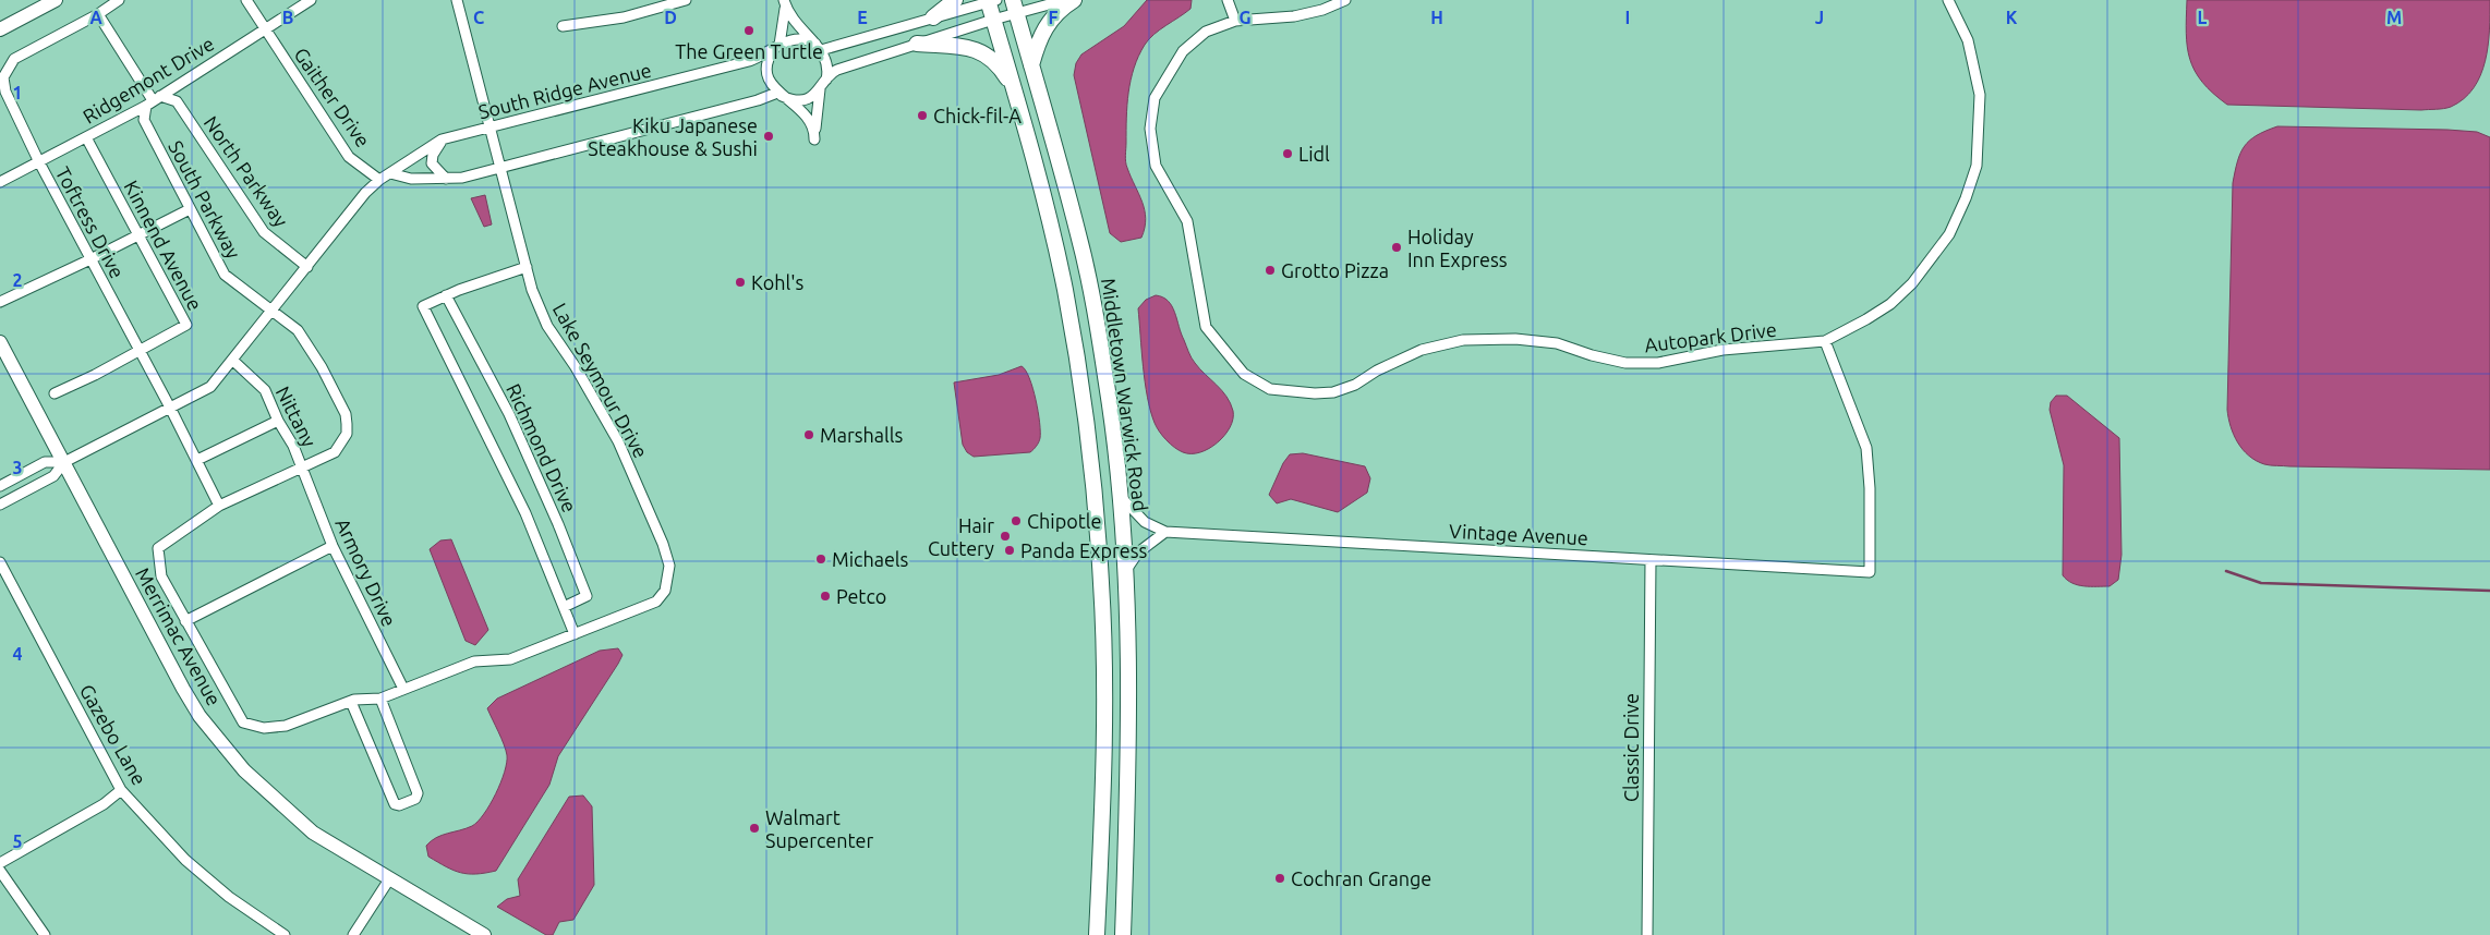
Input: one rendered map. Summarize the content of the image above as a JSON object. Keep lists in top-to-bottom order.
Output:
{
  "streets": {
    "main road": ["Middletown Warwick Road"],
    "street": [
      "Ridgemont Drive",
      "South Ridge Avenue",
      "Gaither Drive",
      "North Parkway",
      "South Parkway",
      "Toftress Drive",
      "Kinnend Avenue",
      "Autopark Drive",
      "Lake Seymour Drive",
      "Nittany",
      "Richmond Drive",
      "Vintage Avenue",
      "Armory Drive",
      "Merrimac Avenue",
      "Gazebo Lane",
      "Classic Drive"
    ]
  },
  "crossings": [
    ["Ridgemont Drive", "Gaither Drive"],
    ["Ridgemont Drive", "North Parkway"],
    ["Ridgemont Drive", "South Parkway"],
    ["Ridgemont Drive", "Toftress Drive"],
    ["Ridgemont Drive", "Kinnend Avenue"],
    ["South Ridge Avenue", "Gaither Drive"],
    ["South Ridge Avenue", "North Parkway"],
    ["South Ridge Avenue", "South Parkway"],
    ["South Ridge Avenue", "Toftress Drive"],
    ["South Ridge Avenue", "Lake Seymour Drive"],
    ["South Ridge Avenue", "Nittany"],
    ["South Ridge Avenue", "Merrimac Avenue"],
    ["North Parkway", "South Parkway"],
    ["South Parkway", "Lake Seymour Drive"],
    ["South Parkway", "Nittany"],
    ["South Parkway", "Armory Drive"],
    ["Toftress Drive", "Kinnend Avenue"],
    ["Toftress Drive", "Lake Seymour Drive"],
    ["Autopark Drive", "Vintage Avenue"],
    ["Lake Seymour Drive", "Nittany"],
    ["Lake Seymour Drive", "Armory Drive"],
    ["Middletown Warwick Road", "Vintage Avenue"],
    ["Nittany", "Armory Drive"],
    ["Vintage Avenue", "Classic Drive"]
  ],
  "places": [
    "The Green Turtle",
    "Chick-fil-A",
    "Kiku Japanese Steakhouse & Sushi",
    "Lidl",
    "Holiday Inn Express",
    "Grotto Pizza",
    "Kohl's",
    "Marshalls",
    "Chipotle",
    "Hair Cuttery",
    "Panda Express",
    "Michaels",
    "Petco",
    "Walmart Supercenter",
    "Cochran Grange"
  ],
  "grid": {
    "columns": [
      "A",
      "B",
      "C",
      "D",
      "E",
      "F",
      "G",
      "H",
      "I",
      "J",
      "K",
      "L",
      "M"
    ],
    "rows": [
      "1",
      "2",
      "3",
      "4",
      "5"
    ]
  }
}
